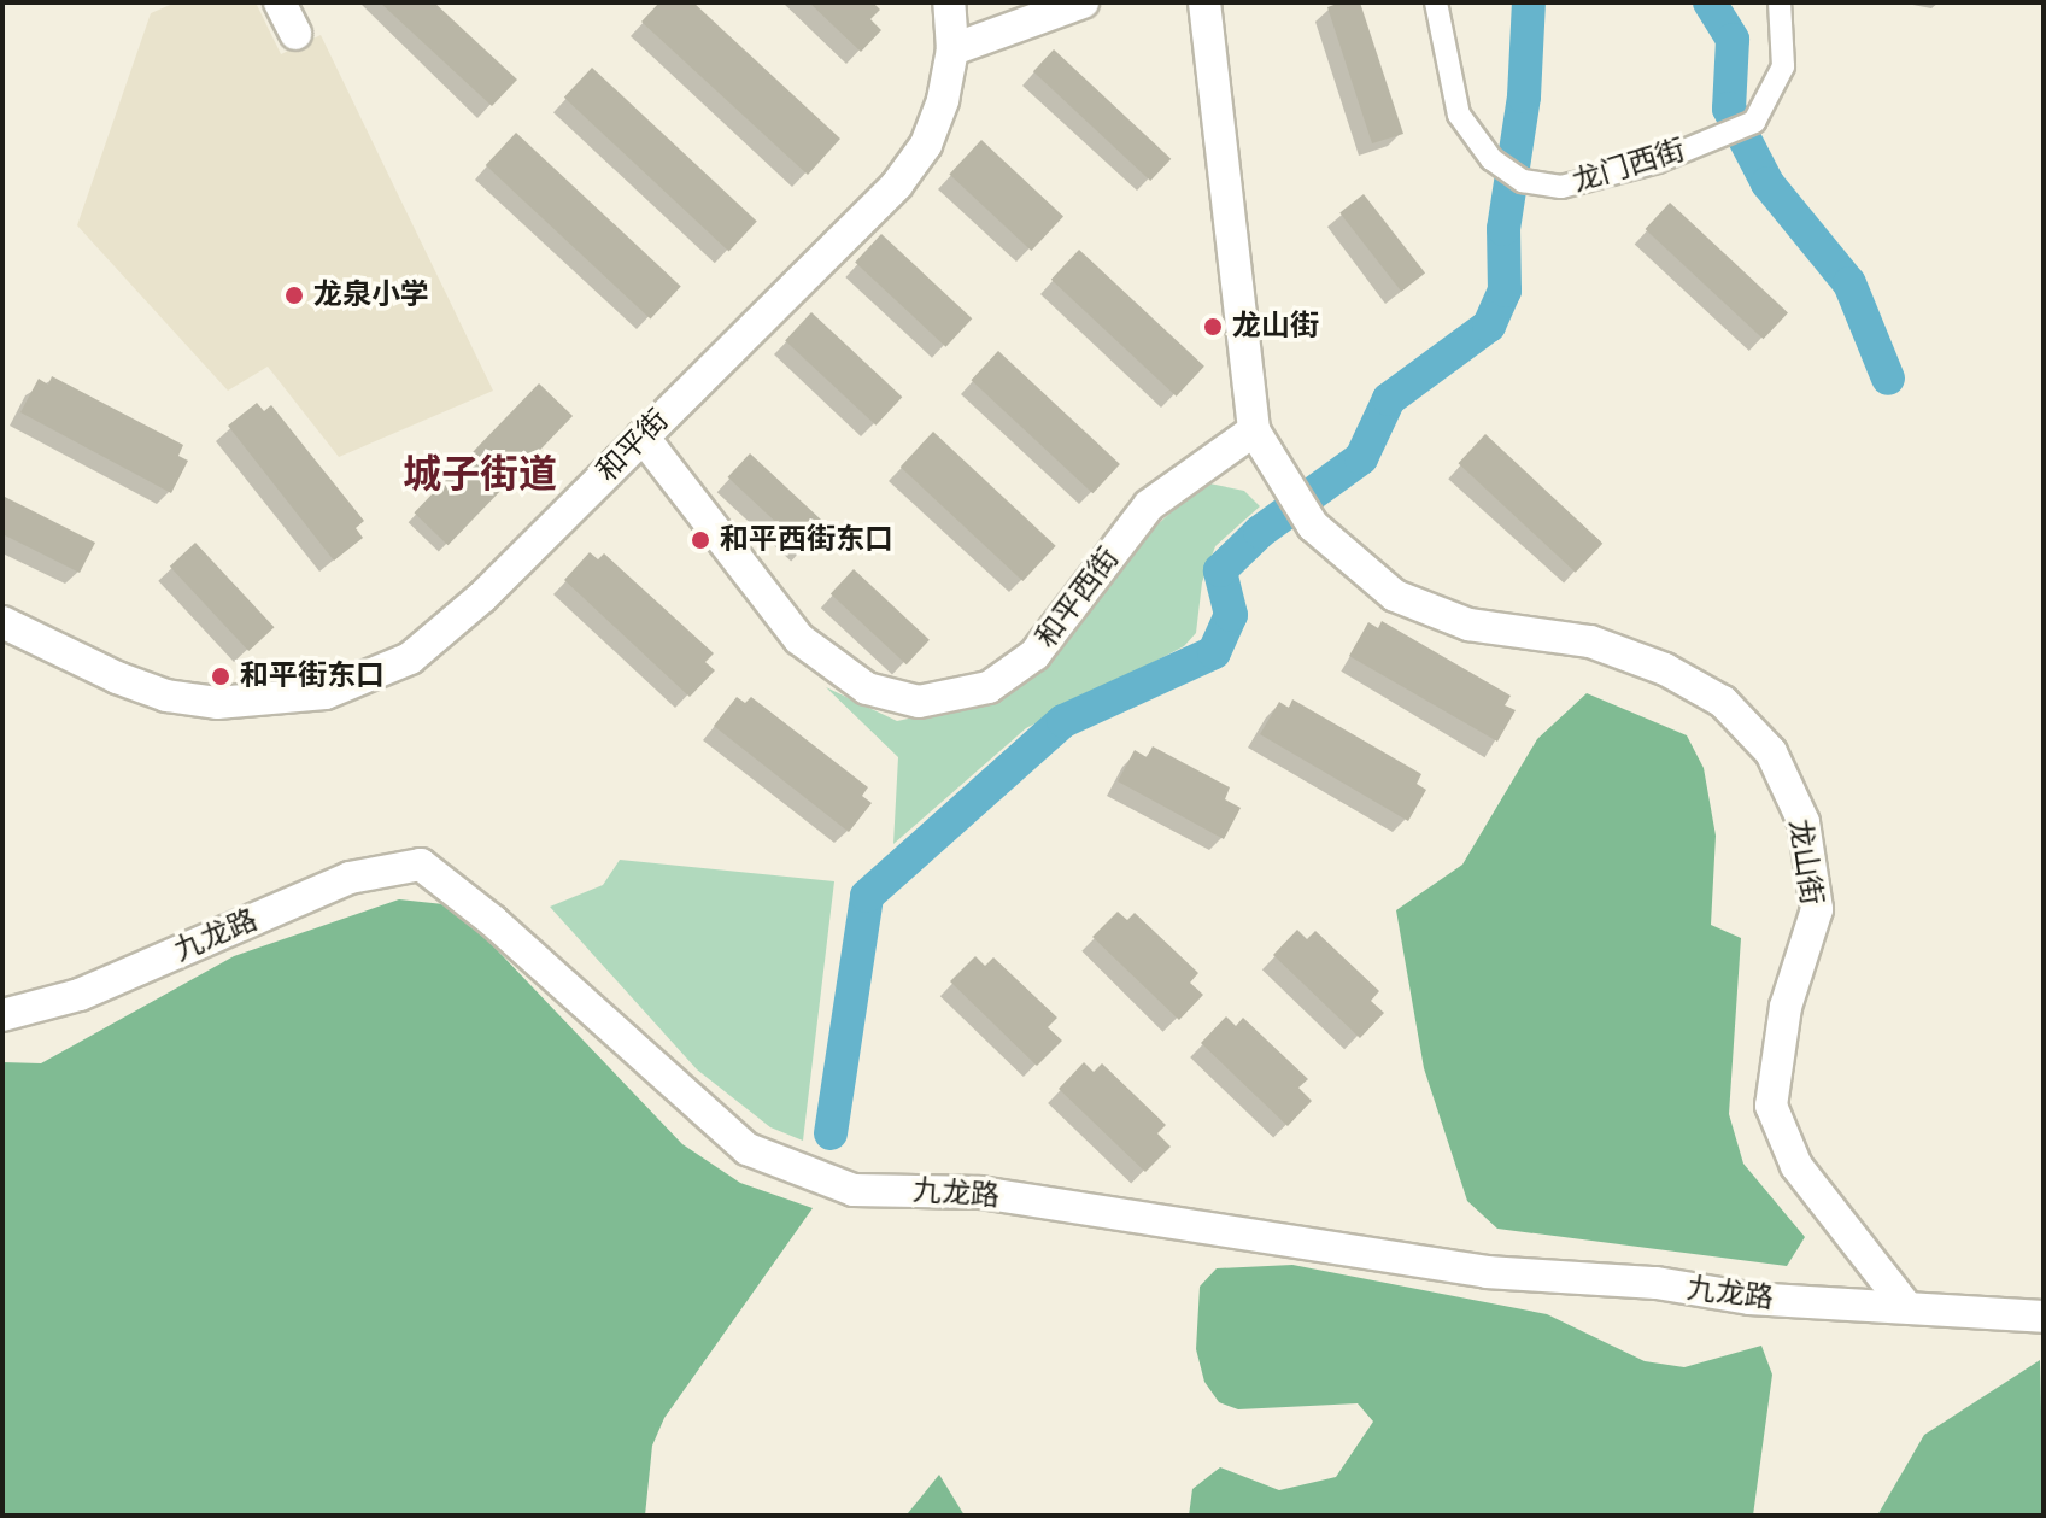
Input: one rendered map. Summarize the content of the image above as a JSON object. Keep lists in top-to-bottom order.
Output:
{
  "streets": {
    "street": [
      "龙门西街",
      "和平街",
      "和平西街",
      "龙山街",
      "九龙路"
    ]
  },
  "crossings": [
    ["和平街", "和平西街"],
    ["和平西街", "龙山街"],
    ["龙山街", "九龙路"]
  ],
  "districts": ["城子街道"],
  "places": [
    "龙泉小学",
    "龙山街",
    "和平西街东口",
    "和平街东口"
  ]
}
